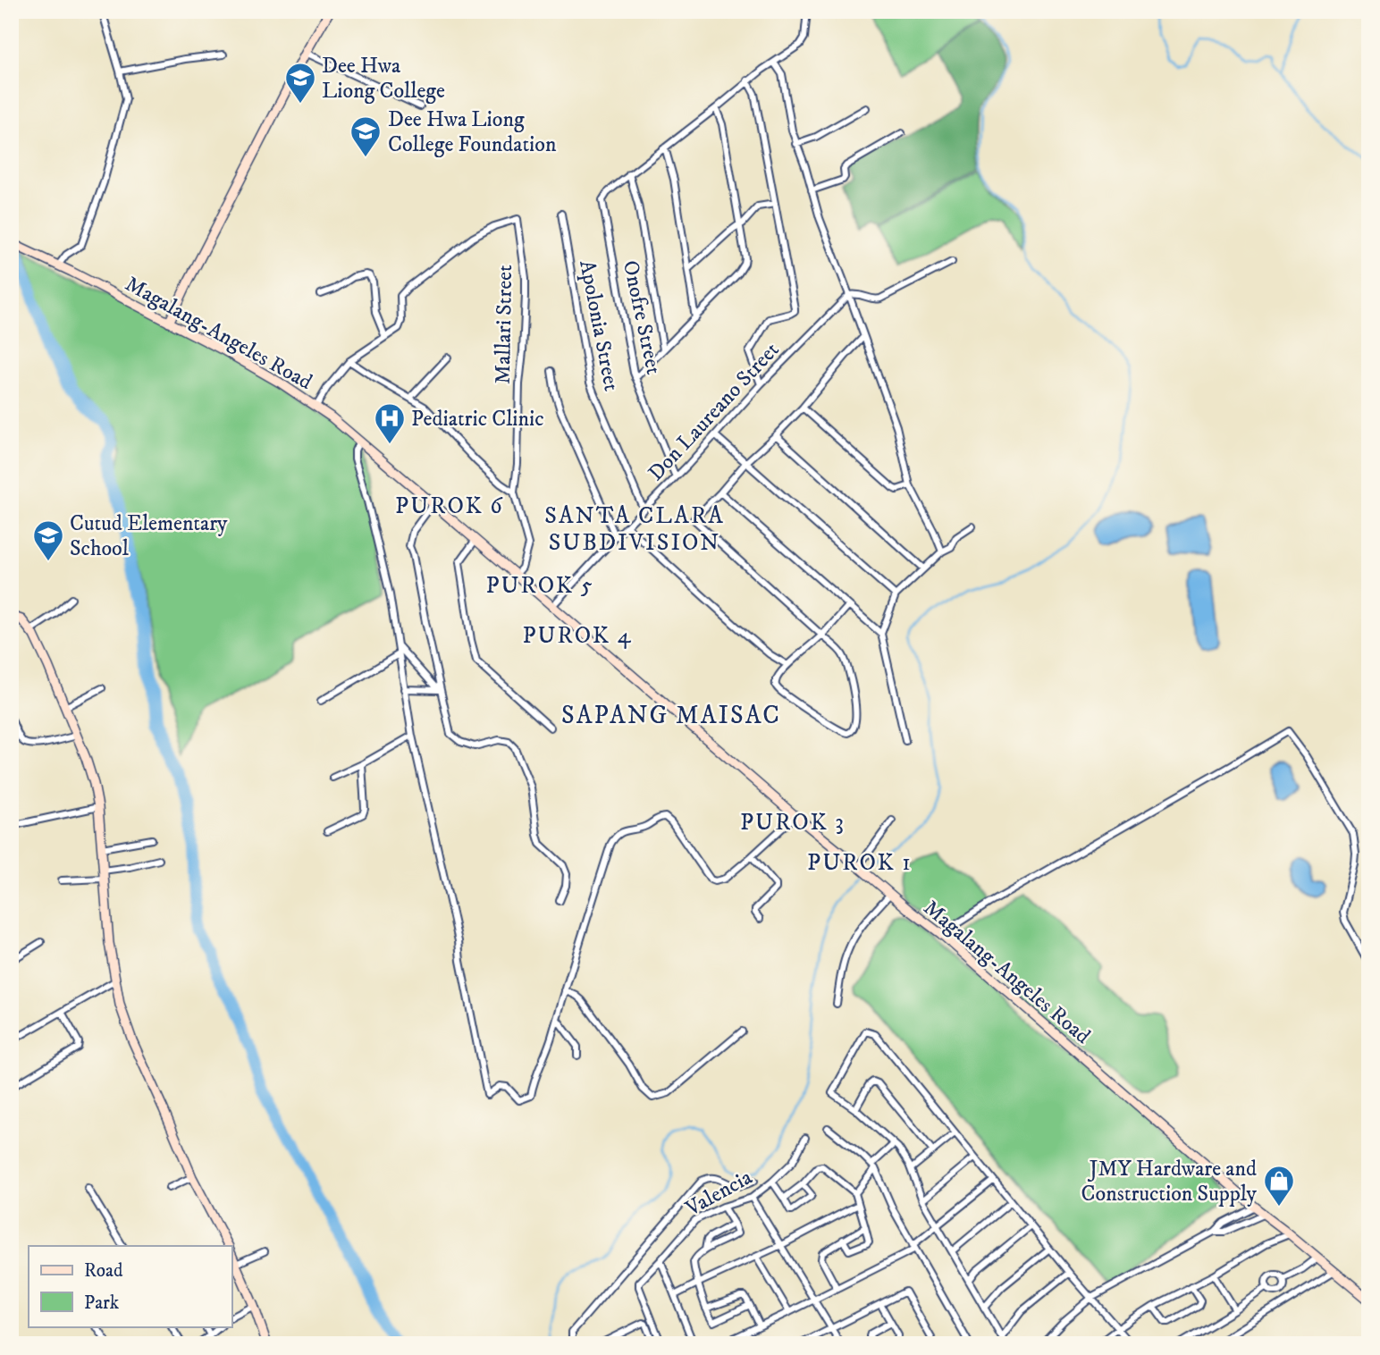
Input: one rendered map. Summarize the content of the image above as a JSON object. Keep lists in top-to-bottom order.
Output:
{
  "streets": {
    "main road": ["Magalang-Angeles Road"],
    "street": [
      "Onofre Street",
      "Mallari Street",
      "Apolonia Street",
      "Don Laureano Street",
      "Valencia"
    ]
  },
  "crossings": [
    ["Onofre Street", "Don Laureano Street"],
    ["Mallari Street", "Magalang-Angeles Road"],
    ["Apolonia Street", "Don Laureano Street"],
    ["Magalang-Angeles Road", "Don Laureano Street"]
  ],
  "districts": [
    "PUROK 6",
    "SANTA CLARA SUBDIVISION",
    "PUROK 5",
    "PUROK 4",
    "SAPANG MAISAC",
    "PUROK 3",
    "PUROK 1"
  ],
  "places": {
    "school or university": ["Dee Hwa Liong College", "Dee Hwa Liong College Foundation", "Cutud Elementary School"],
    "hospital": ["Pediatric Clinic"],
    "shop": ["JMY Hardware and Construction Supply"]
  },
  "legend": ["Road", "Park"]
}
